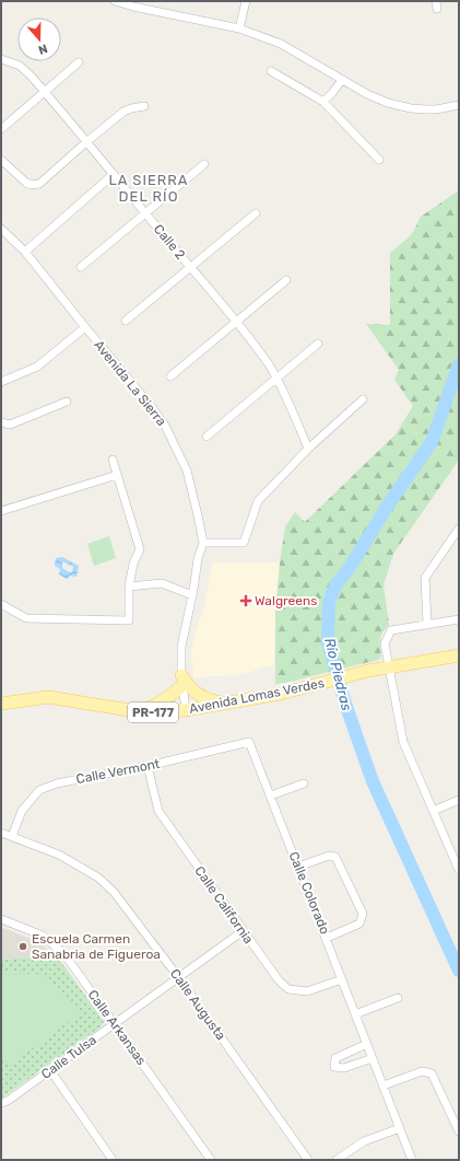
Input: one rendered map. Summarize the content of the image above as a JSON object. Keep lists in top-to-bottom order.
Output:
{
  "streets": {
    "main road": ["Avenida Lomas Verdes", "PR-177"],
    "street": [
      "Calle 2",
      "Avenida La Sierra",
      "Calle Vermont",
      "Calle Colorado",
      "Calle California",
      "Calle Augusta",
      "Calle Arkansas",
      "Calle Tulsa"
    ]
  },
  "crossings": [
    ["Avenida La Sierra", "Avenida Lomas Verdes"],
    ["Calle Vermont", "Calle Colorado"],
    ["Calle Vermont", "Calle California"],
    ["Calle Vermont", "Calle Augusta"],
    ["Calle Colorado", "Calle California"],
    ["Calle California", "Calle Tulsa"],
    ["Calle Augusta", "Calle Tulsa"],
    ["Calle Arkansas", "Calle Tulsa"]
  ],
  "districts": ["LA SIERRA DEL RÍO"],
  "water": ["Río Piedras"],
  "places": {
    "health": ["Walgreens"],
    "other": ["Escuela Carmen Sanabria de Figueroa"]
  },
  "north": "bottom"
}
